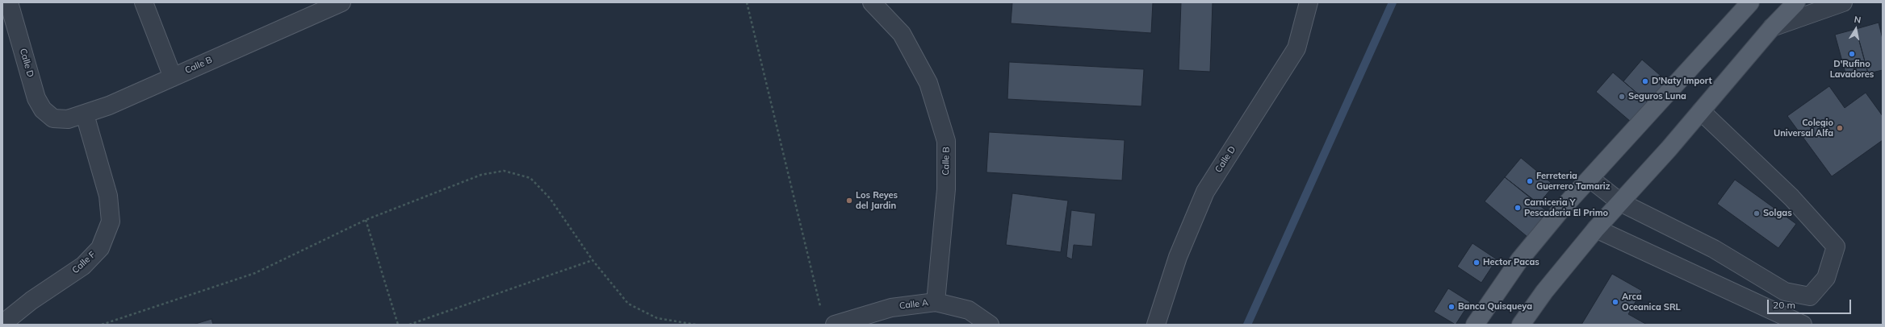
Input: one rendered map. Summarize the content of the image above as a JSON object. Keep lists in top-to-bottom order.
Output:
{
  "streets": {
    "street": [
      "Calle D",
      "Calle B",
      "Calle F",
      "Calle A"
    ]
  },
  "crossings": [
    ["Calle D", "Calle B"],
    ["Calle B", "Calle F"],
    ["Calle B", "Calle A"]
  ],
  "places": [
    "D'Rufino Lavadores",
    "D'Naty Import",
    "Seguros Luna",
    "Colegio Universal Alfa",
    "Ferreteria Guerrero Tamariz",
    "Los Reyes del Jardin",
    "Carniceria Y Pescaderia El Primo",
    "Solgas",
    "Hector Pacas",
    "Arca Oceanica SRL",
    "Banca Quisqueya"
  ],
  "scale_bar": "20 m",
  "north": "top"
}
